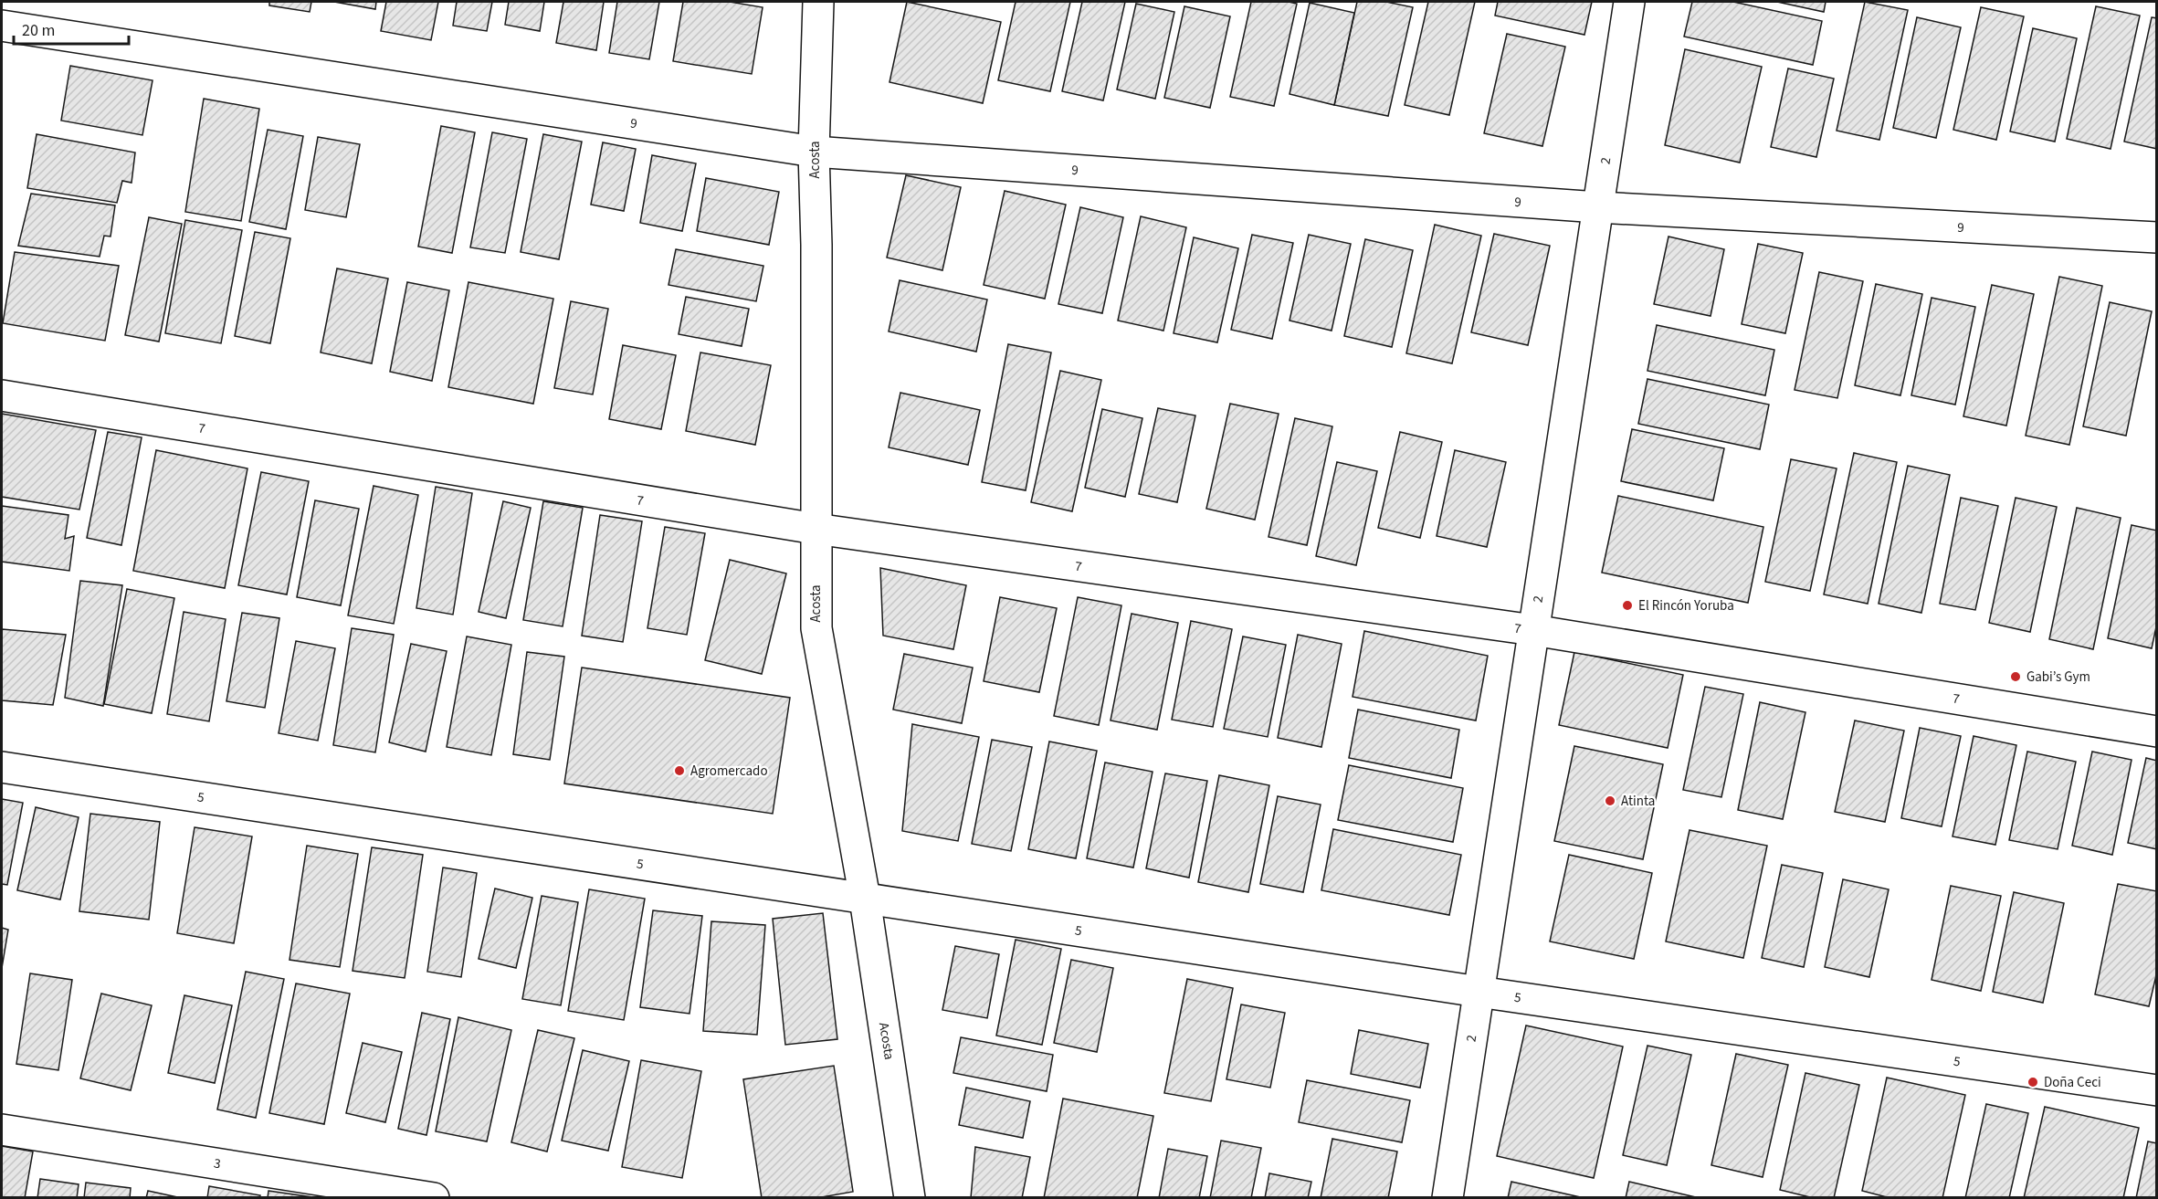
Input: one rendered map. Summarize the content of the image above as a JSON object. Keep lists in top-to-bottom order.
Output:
{
  "streets": {
    "street": [
      "9",
      "Acosta",
      "2",
      "7",
      "5",
      "3"
    ]
  },
  "crossings": [
    ["9", "Acosta"],
    ["9", "2"],
    ["Acosta", "7"],
    ["Acosta", "5"],
    ["2", "7"],
    ["2", "5"]
  ],
  "places": [
    "El Rincón Yoruba",
    "Gabi’s Gym",
    "Agromercado",
    "Atinta",
    "Doña Ceci"
  ],
  "scale_bar": "20 m"
}
